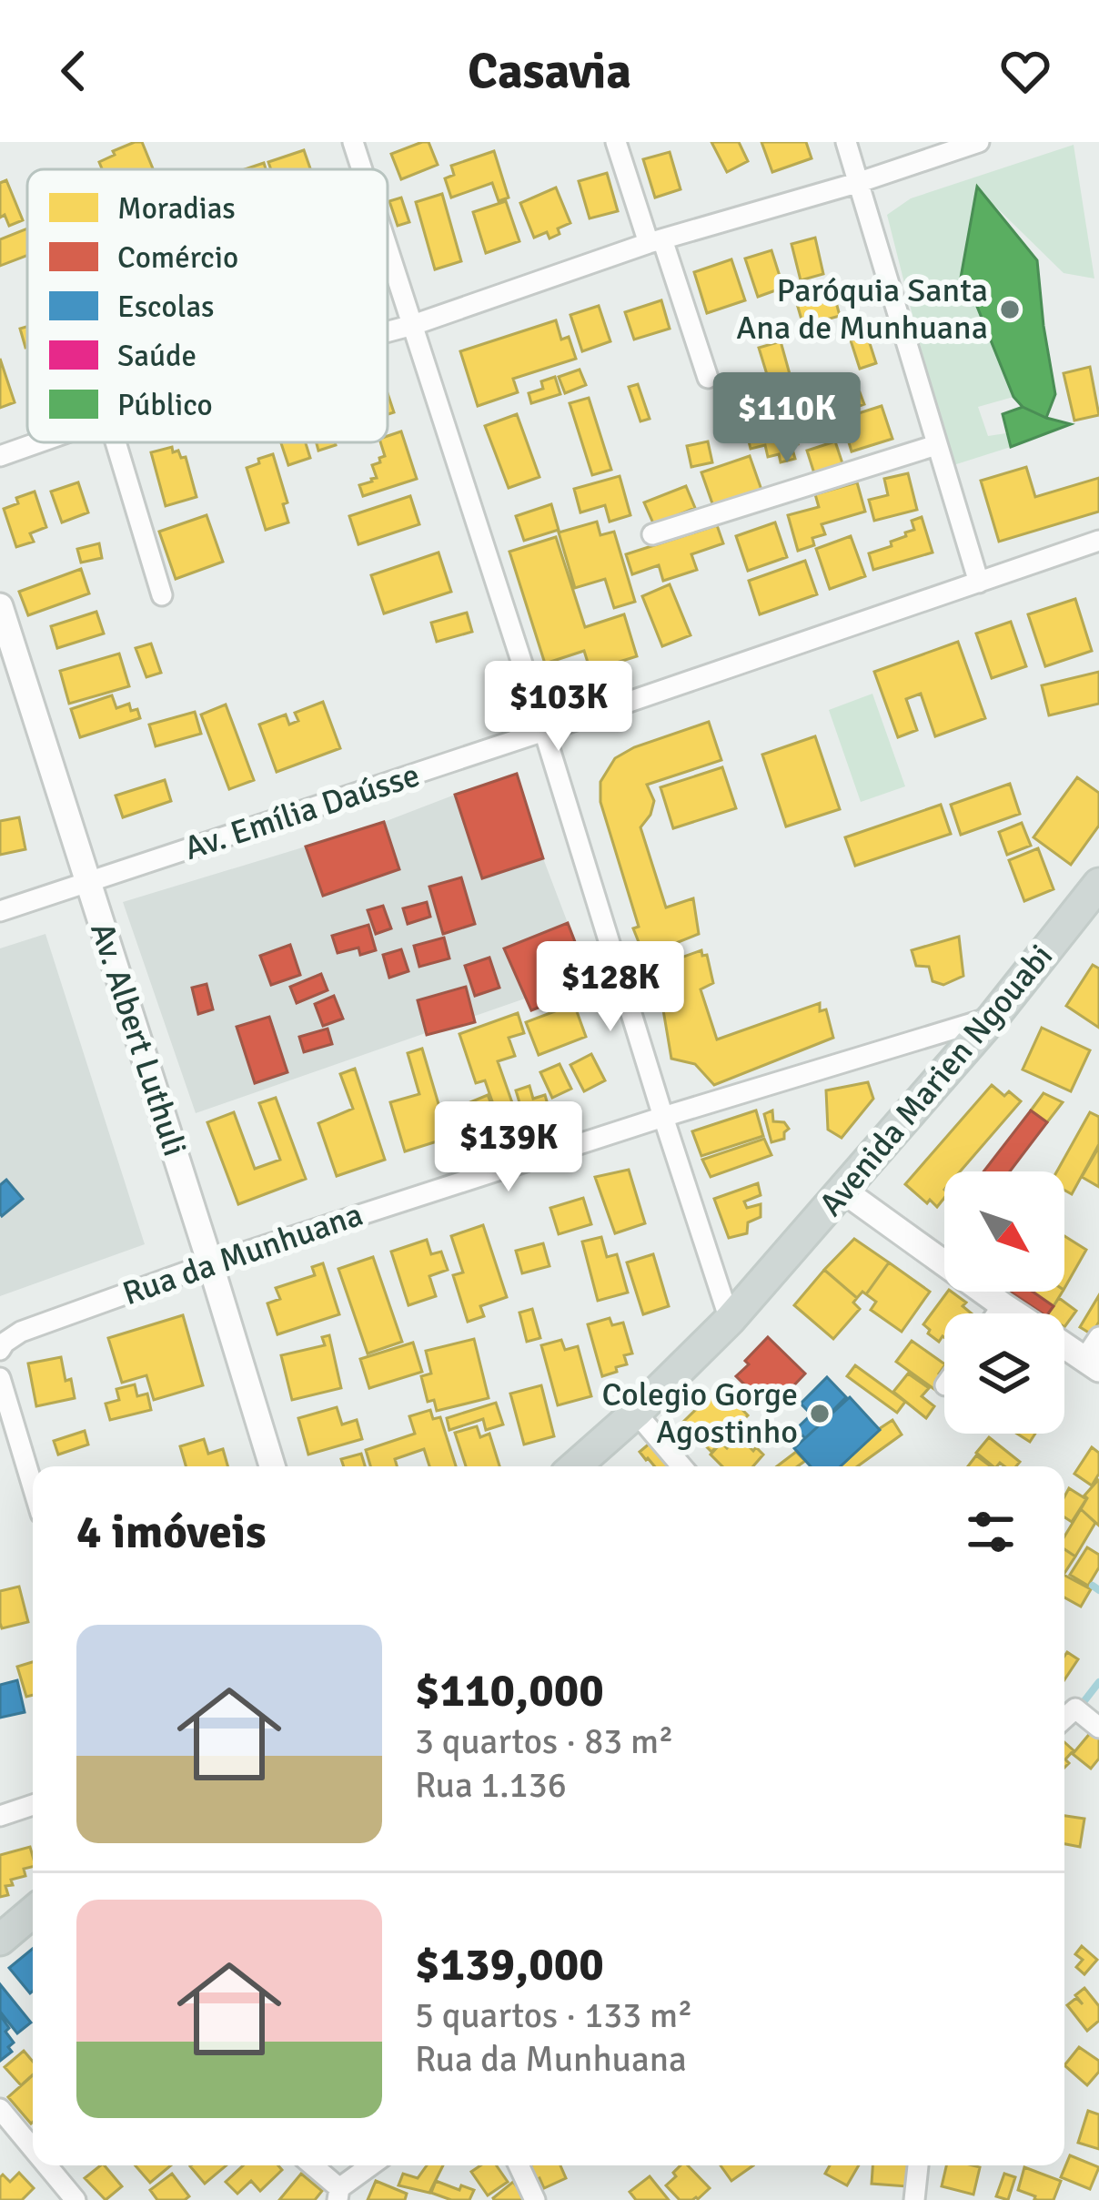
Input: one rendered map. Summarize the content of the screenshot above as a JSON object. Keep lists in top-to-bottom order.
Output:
{
  "streets": {
    "main road": ["Avenida Marien Ngouabi"],
    "street": ["Av. Emília Daússe", "Av. Albert Luthuli", "Rua da Munhuana"]
  },
  "crossings": [
    ["Av. Emília Daússe", "Av. Albert Luthuli"],
    ["Av. Albert Luthuli", "Rua da Munhuana"],
    ["Avenida Marien Ngouabi", "Rua da Munhuana"]
  ],
  "places": ["Paróquia Santa Ana de Munhuana", "Colegio Gorge Agostinho"],
  "legend": [
    "Moradias",
    "Comércio",
    "Escolas",
    "Saúde",
    "Público"
  ],
  "north": "bottom right",
  "page": {
    "header": "Casavia",
    "price": [
      "$110K",
      "$103K",
      "$128K",
      "$139K"
    ],
    "heading": "4 imóveis",
    "list": [
      {
        "name": "$110,000",
        "note": "3 quartos · 83 m² · Rua 1.136"
      },
      {
        "name": "$139,000",
        "note": "5 quartos · 133 m² · Rua da Munhuana"
      }
    ]
  }
}
